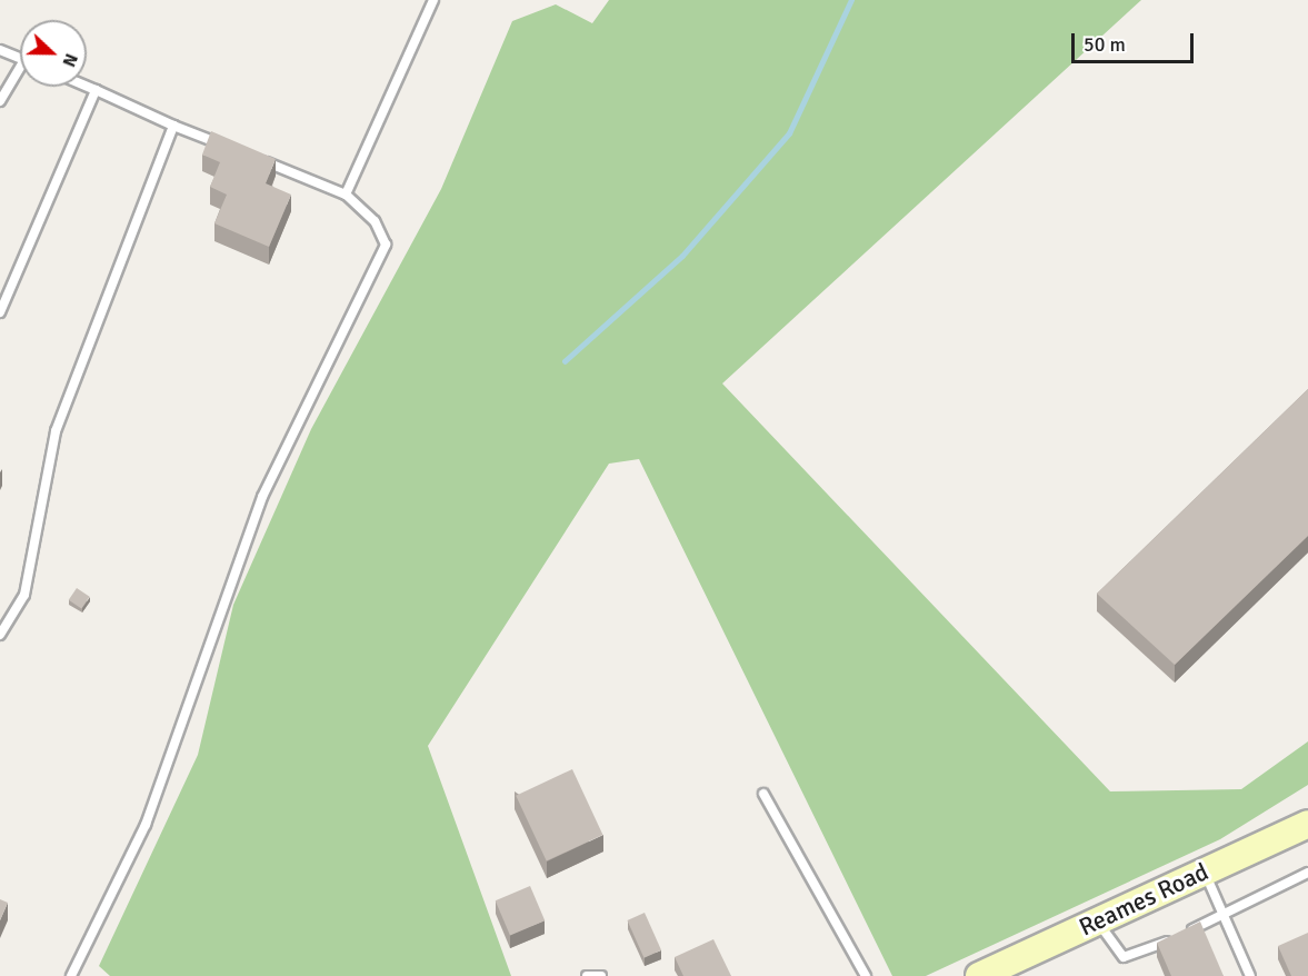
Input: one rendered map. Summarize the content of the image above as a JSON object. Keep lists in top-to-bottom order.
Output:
{
  "streets": {
    "main road": ["Reames Road"]
  },
  "scale_bar": "50 m",
  "north": "right"
}
